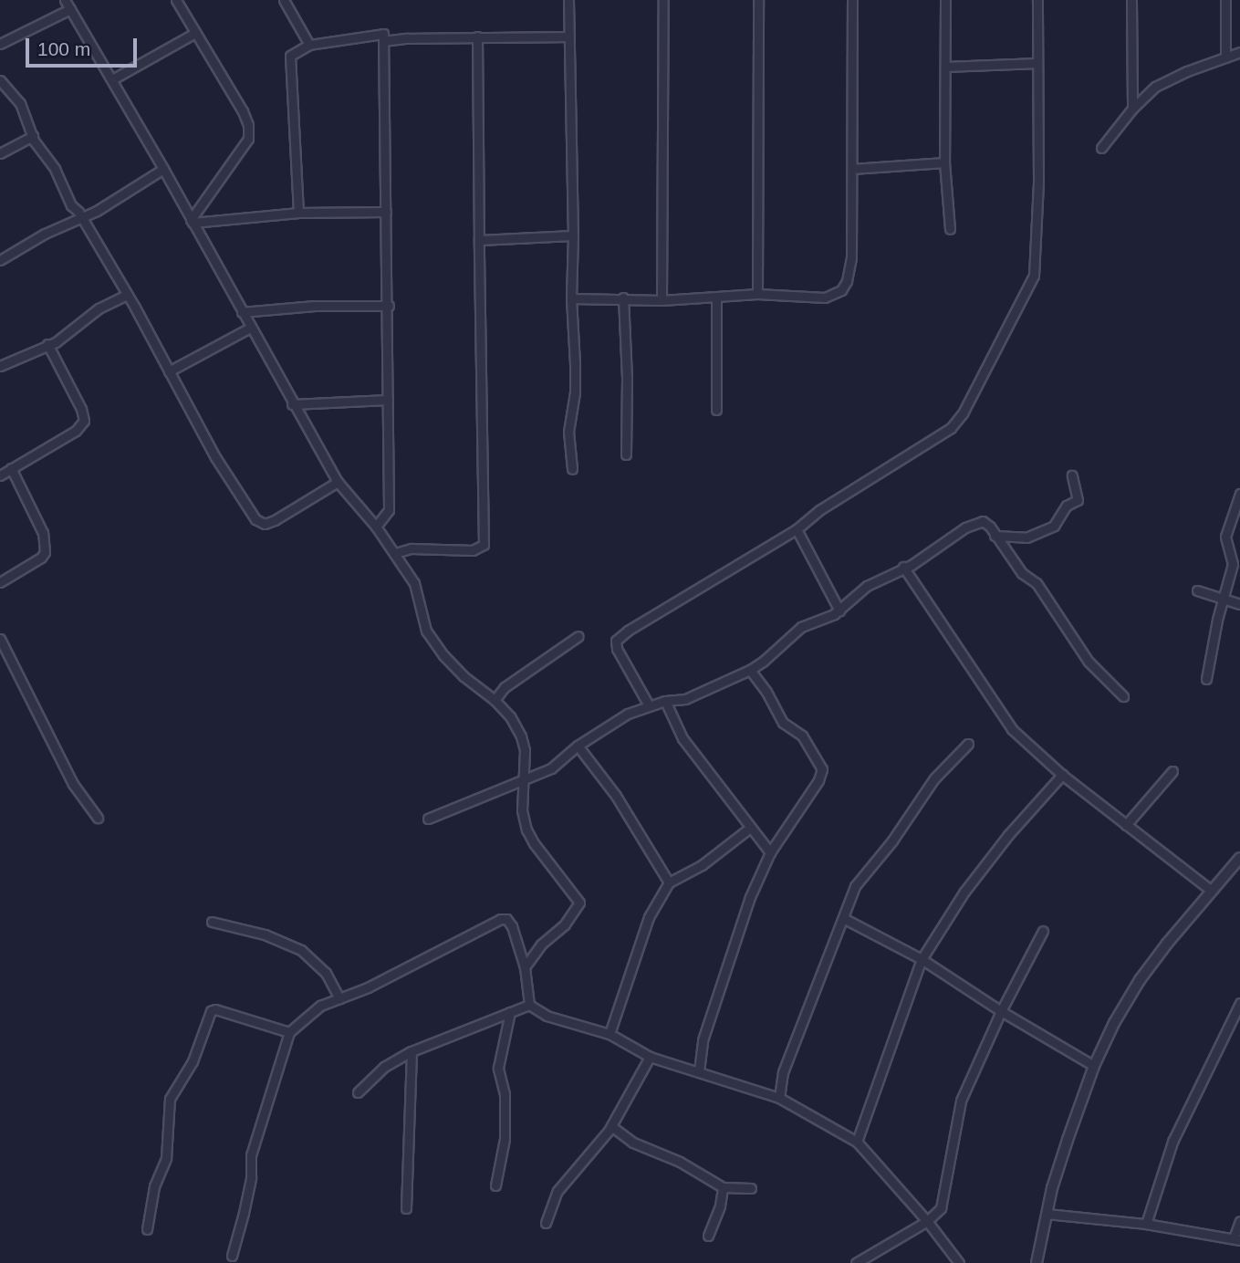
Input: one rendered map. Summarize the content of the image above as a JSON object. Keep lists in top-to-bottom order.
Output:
{
  "scale_bar": "100 m"
}
